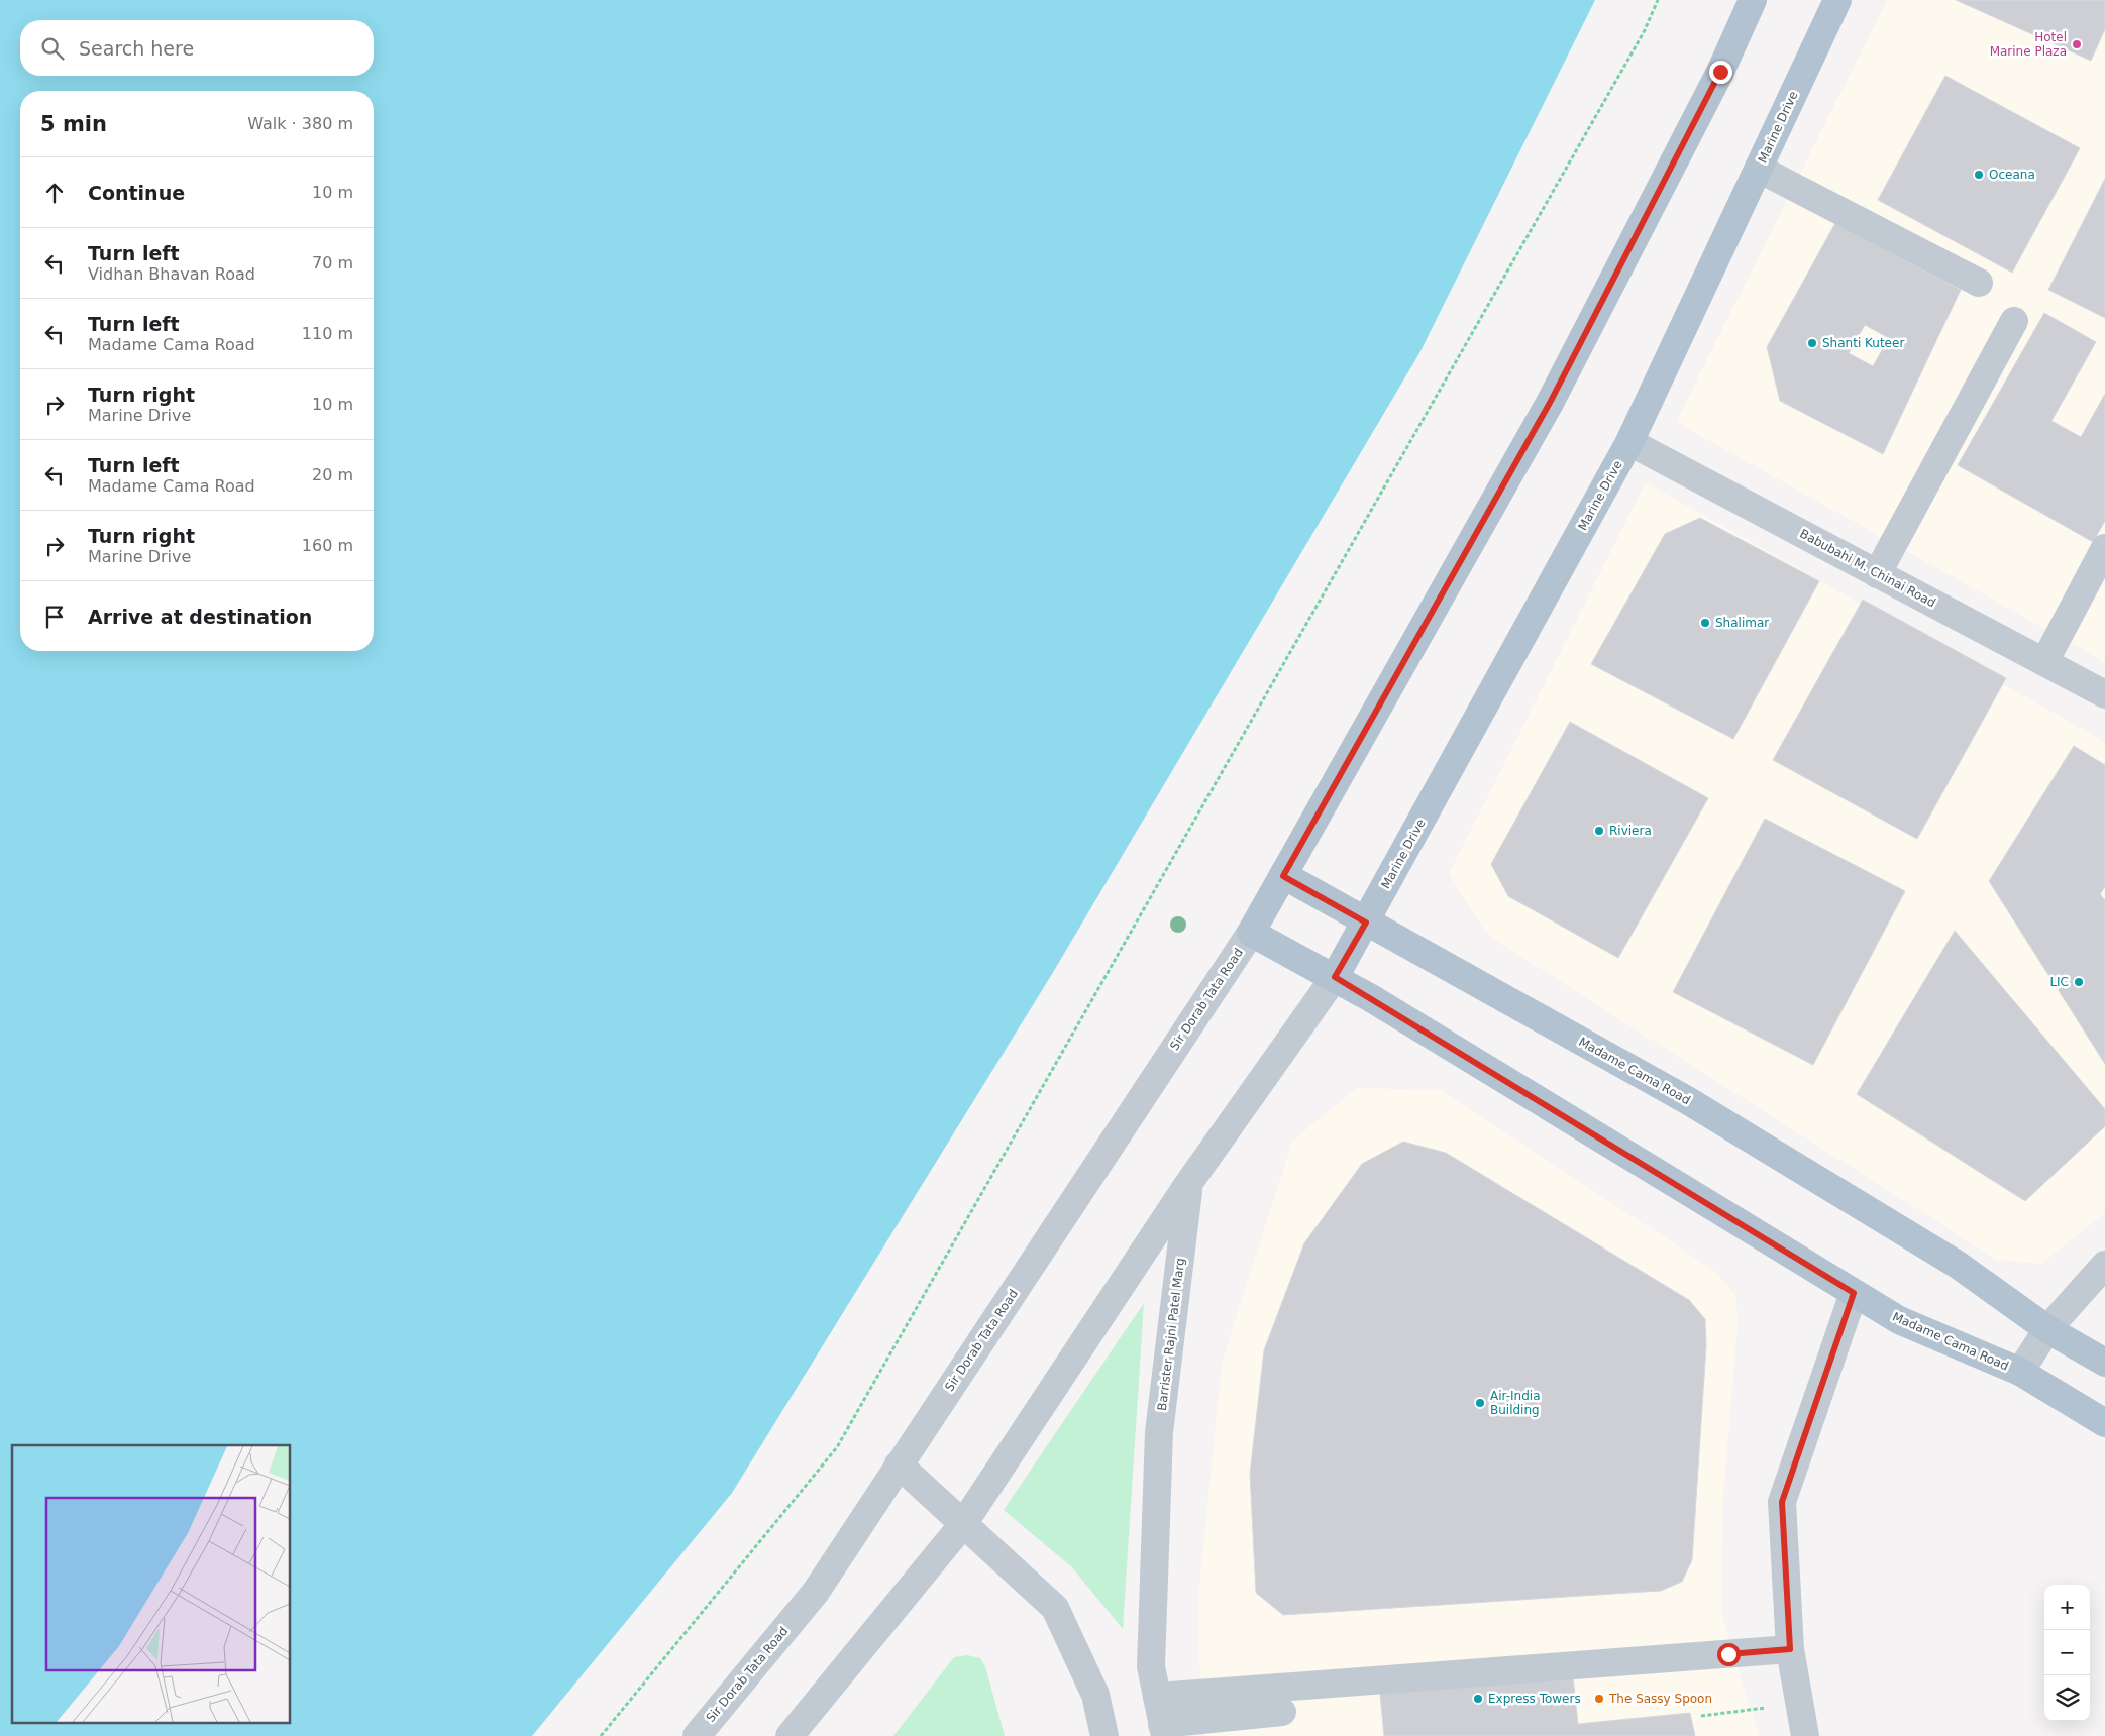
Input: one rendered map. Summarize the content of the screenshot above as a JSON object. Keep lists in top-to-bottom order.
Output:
{
  "streets": {
    "main road": ["Marine Drive", "Madame Cama Road"],
    "street": ["Babubahi M. Chinai Road", "Sir Dorab Tata Road", "Barrister Rajni Patel Marg"]
  },
  "crossings": [
    ["Marine Drive", "Babubahi M. Chinai Road"],
    ["Marine Drive", "Madame Cama Road"],
    ["Marine Drive", "Barrister Rajni Patel Marg"],
    ["Sir Dorab Tata Road", "Madame Cama Road"],
    ["Madame Cama Road", "Barrister Rajni Patel Marg"]
  ],
  "places": [
    "Hotel Marine Plaza",
    "Oceana",
    "Shanti Kuteer",
    "Shalimar",
    "Riviera",
    "LIC",
    "Air-India Building",
    "Express Towers",
    "The Sassy Spoon"
  ],
  "page": {
    "search": "Search here",
    "heading": ["5 min", "Walk · 380 m"],
    "list": [
      ["Continue", "10 m"],
      ["Turn left", "Vidhan Bhavan Road", "70 m"],
      ["Turn left", "Madame Cama Road", "110 m"],
      ["Turn right", "Marine Drive", "10 m"],
      ["Turn left", "Madame Cama Road", "20 m"],
      ["Turn right", "Marine Drive", "160 m"],
      "Arrive at destination"
    ],
    "map_buttons": ["+", "−"]
  }
}
